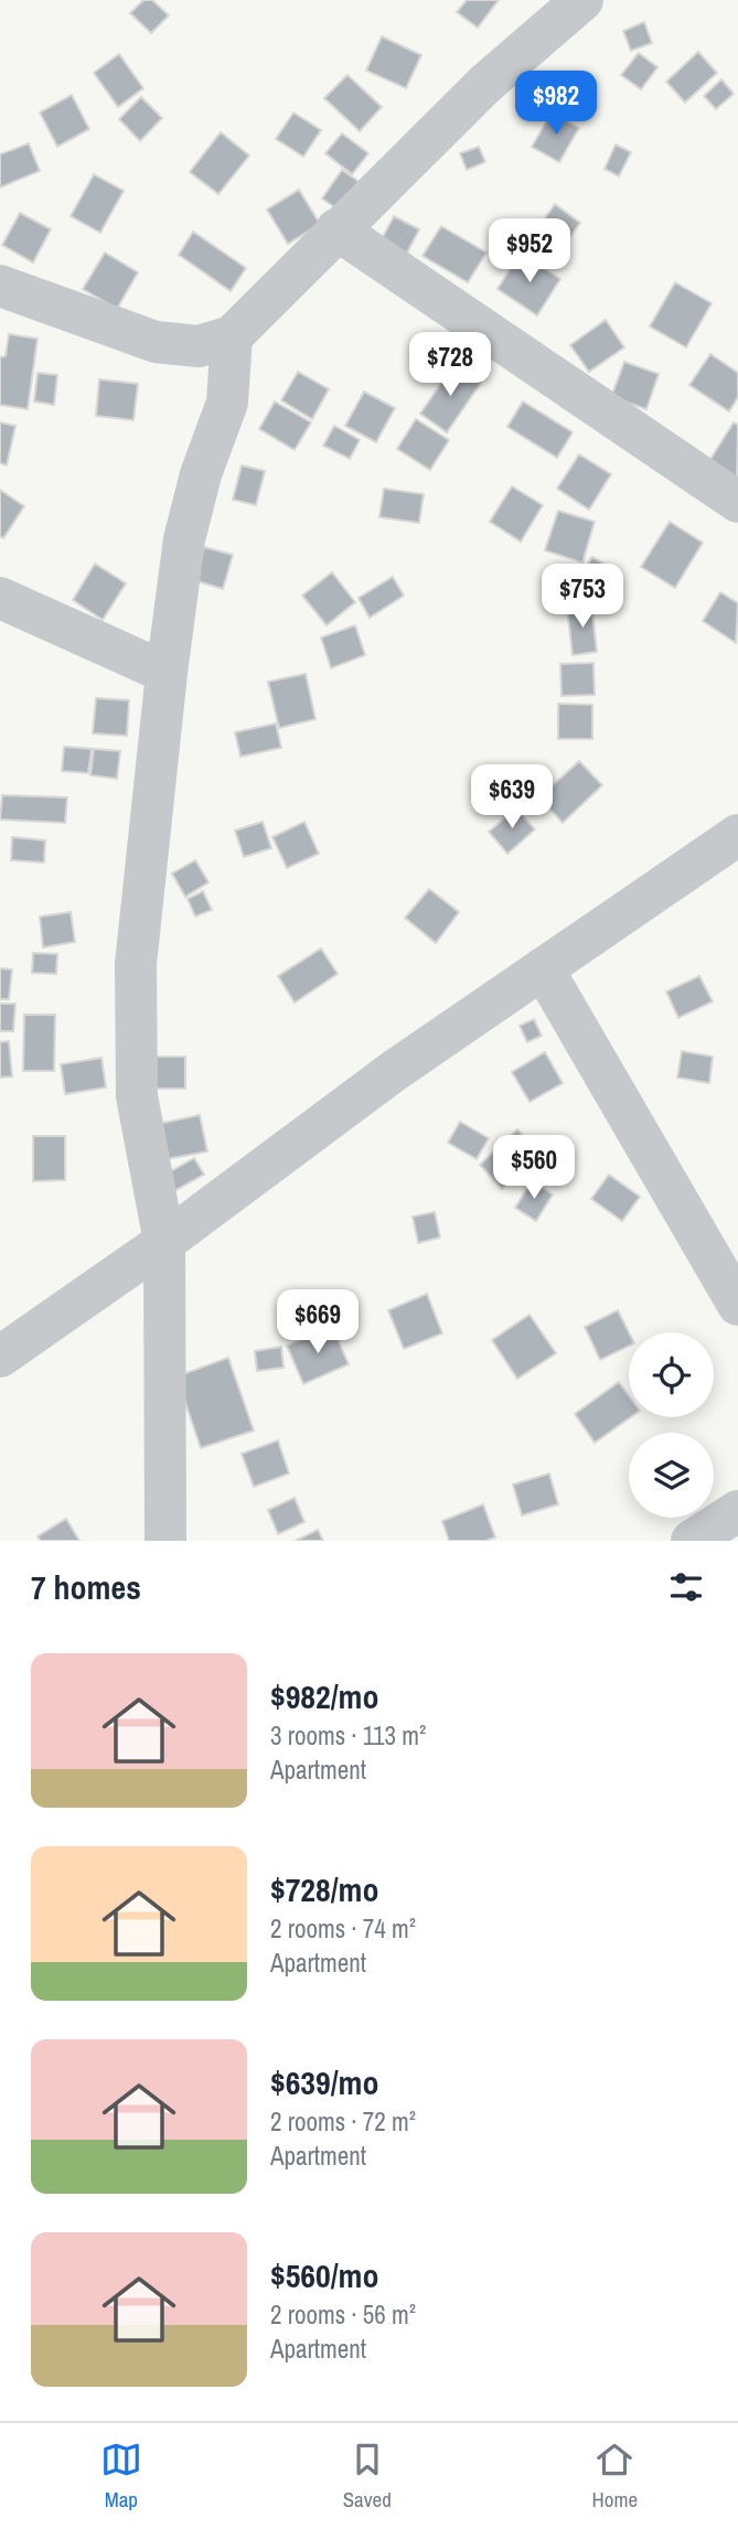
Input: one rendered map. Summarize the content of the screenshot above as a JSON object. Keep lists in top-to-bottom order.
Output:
{
  "page": {
    "price": [
      "$982",
      "$952",
      "$728",
      "$753",
      "$639",
      "$560",
      "$669"
    ],
    "heading": "7 homes",
    "list": [
      {
        "name": "$982/mo",
        "note": "3 rooms · 113 m² · Apartment"
      },
      {
        "name": "$728/mo",
        "note": "2 rooms · 74 m² · Apartment"
      },
      {
        "name": "$639/mo",
        "note": "2 rooms · 72 m² · Apartment"
      },
      {
        "name": "$560/mo",
        "note": "2 rooms · 56 m² · Apartment"
      }
    ],
    "tabs": ["Map", "Saved", "Home"]
  }
}
